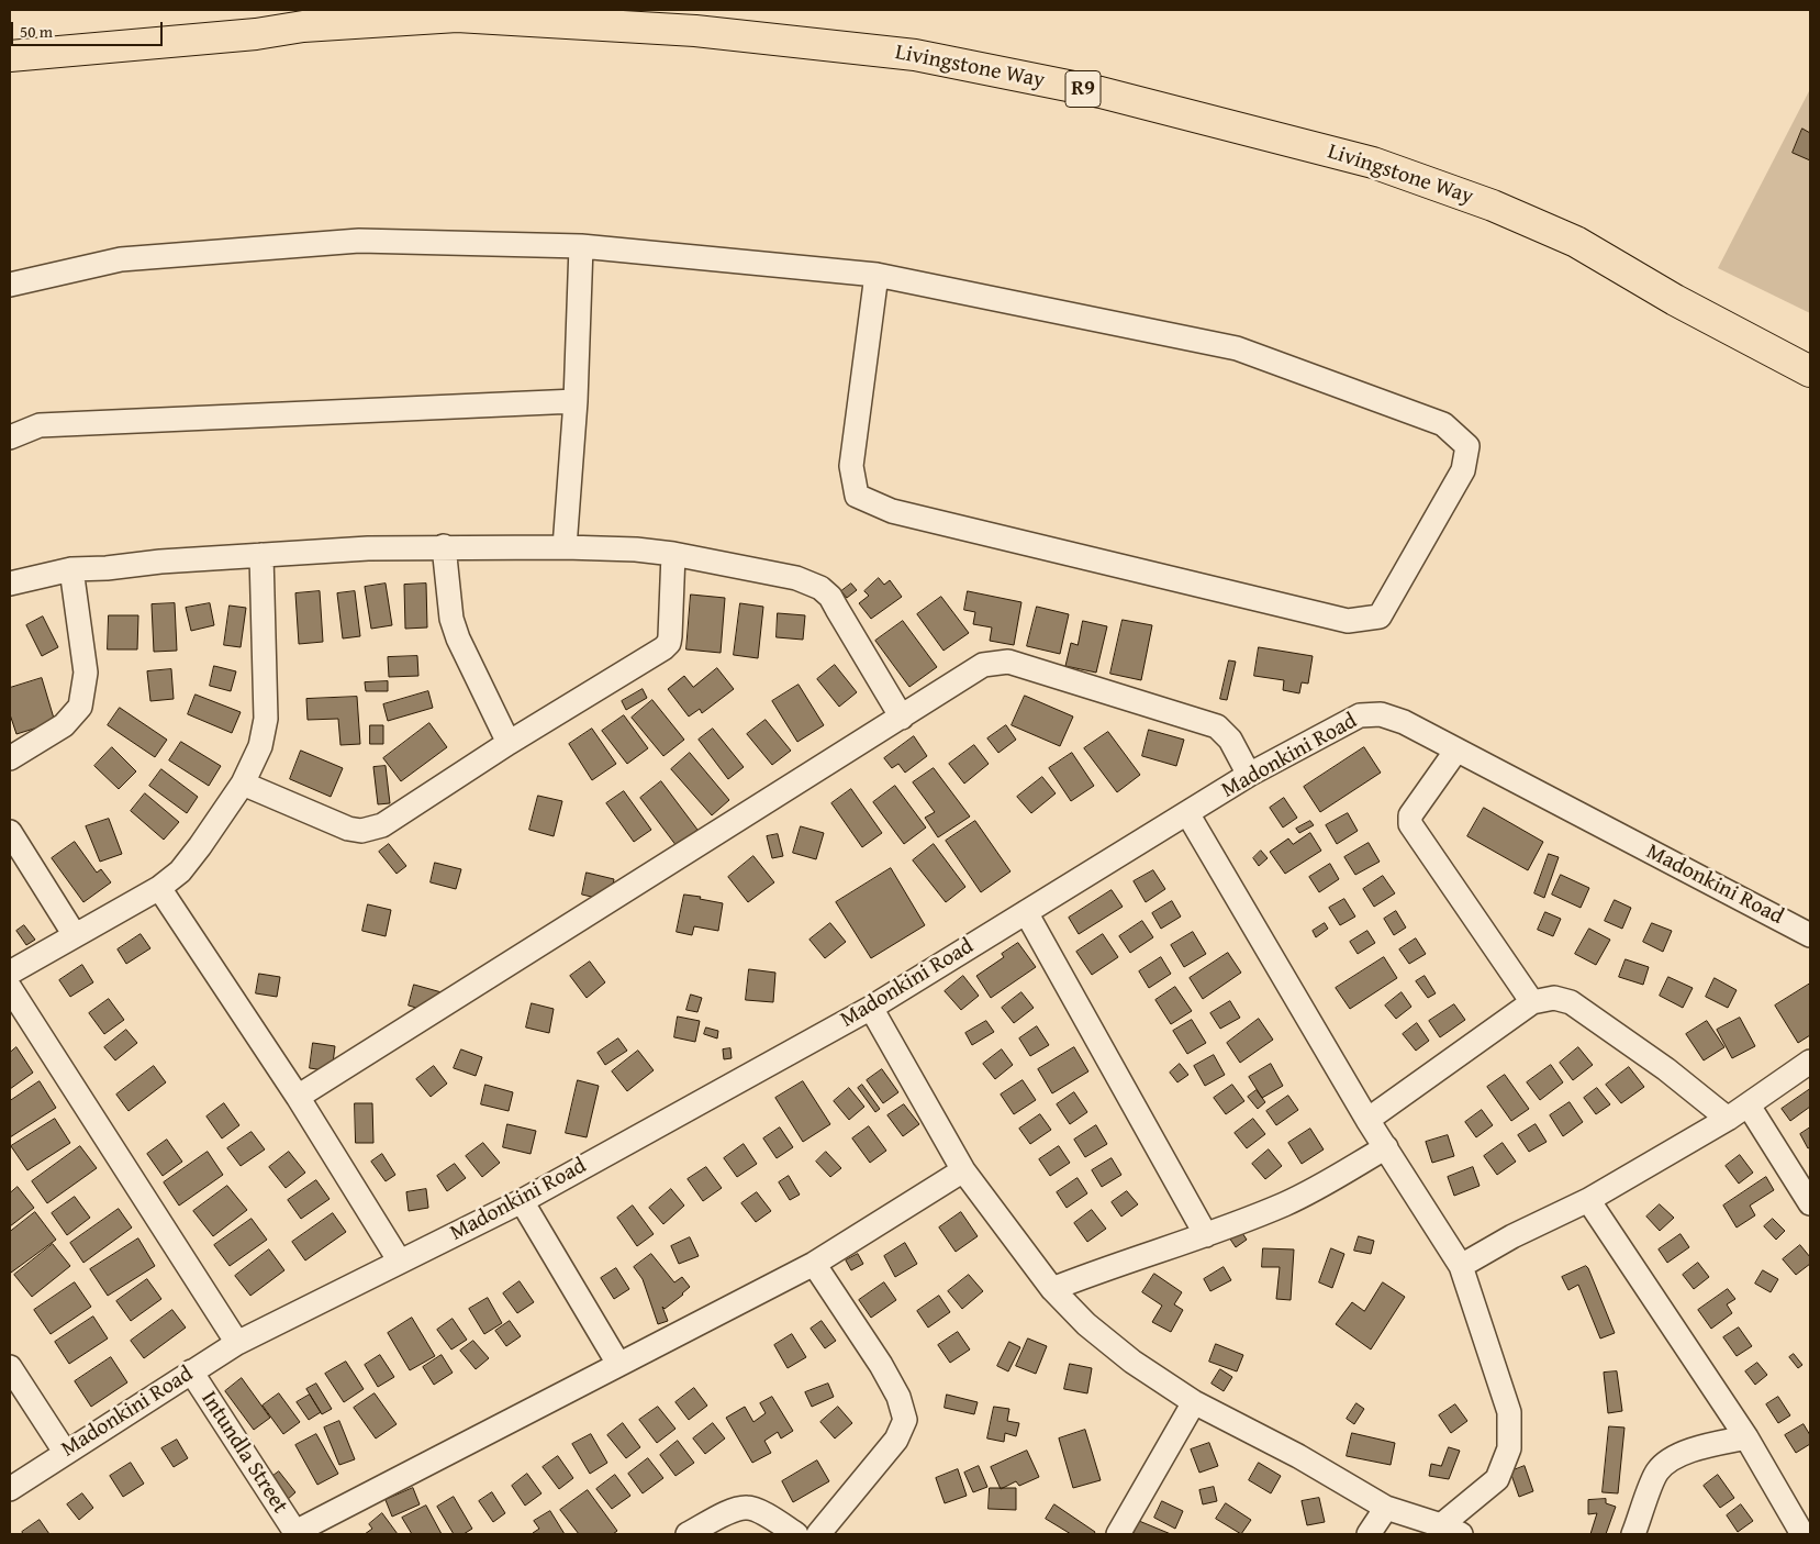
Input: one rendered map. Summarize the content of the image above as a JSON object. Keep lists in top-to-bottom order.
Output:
{
  "streets": {
    "highway": ["Livingstone Way", "R9"],
    "street": ["Madonkini Road", "Intundla Street"]
  },
  "crossings": [
    ["Madonkini Road", "Intundla Street"]
  ],
  "scale_bar": "50 m"
}
